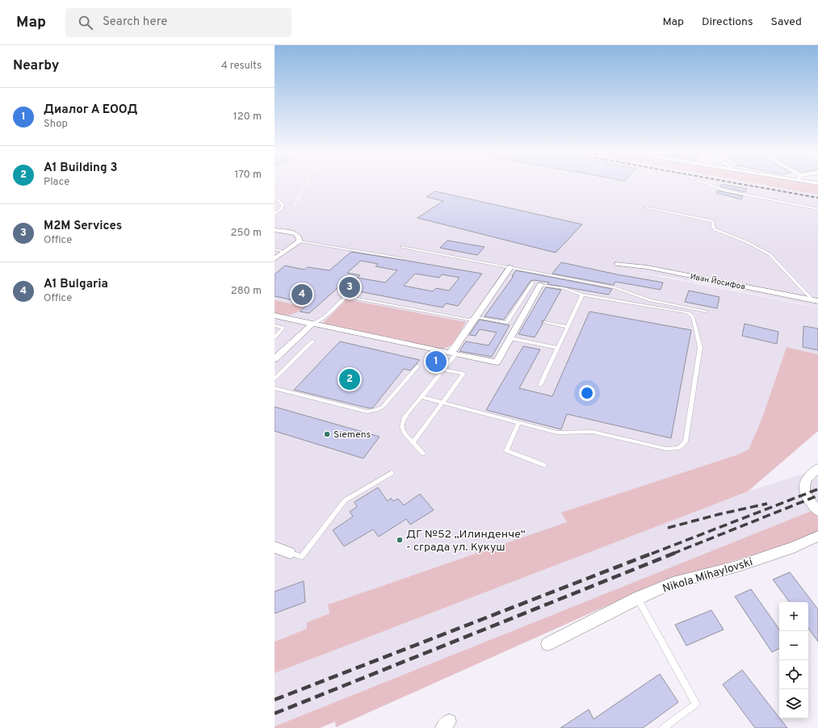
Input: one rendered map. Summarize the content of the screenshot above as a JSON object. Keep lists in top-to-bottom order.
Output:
{
  "streets": {
    "street": ["Иван Йосифов", "Nikola Mihaylovski"]
  },
  "places": ["Siemens", "ДГ №52 „Илинденче“ - сграда ул. Кукуш"],
  "page": {
    "header": "Map",
    "search": "Search here",
    "nav": ["Map", "Directions", "Saved"],
    "heading": ["Nearby", "4 results"],
    "list": [
      {
        "mark": "1",
        "name": "Диалог А ЕООД",
        "note": "Shop",
        "value": "120 m"
      },
      {
        "mark": "2",
        "name": "A1 Building 3",
        "note": "Place",
        "value": "170 m"
      },
      {
        "mark": "3",
        "name": "M2M Services",
        "note": "Office",
        "value": "250 m"
      },
      {
        "mark": "4",
        "name": "A1 Bulgaria",
        "note": "Office",
        "value": "280 m"
      }
    ],
    "pins": [
      "3",
      "4",
      "1",
      "2"
    ],
    "map_buttons": ["+", "−"]
  }
}
